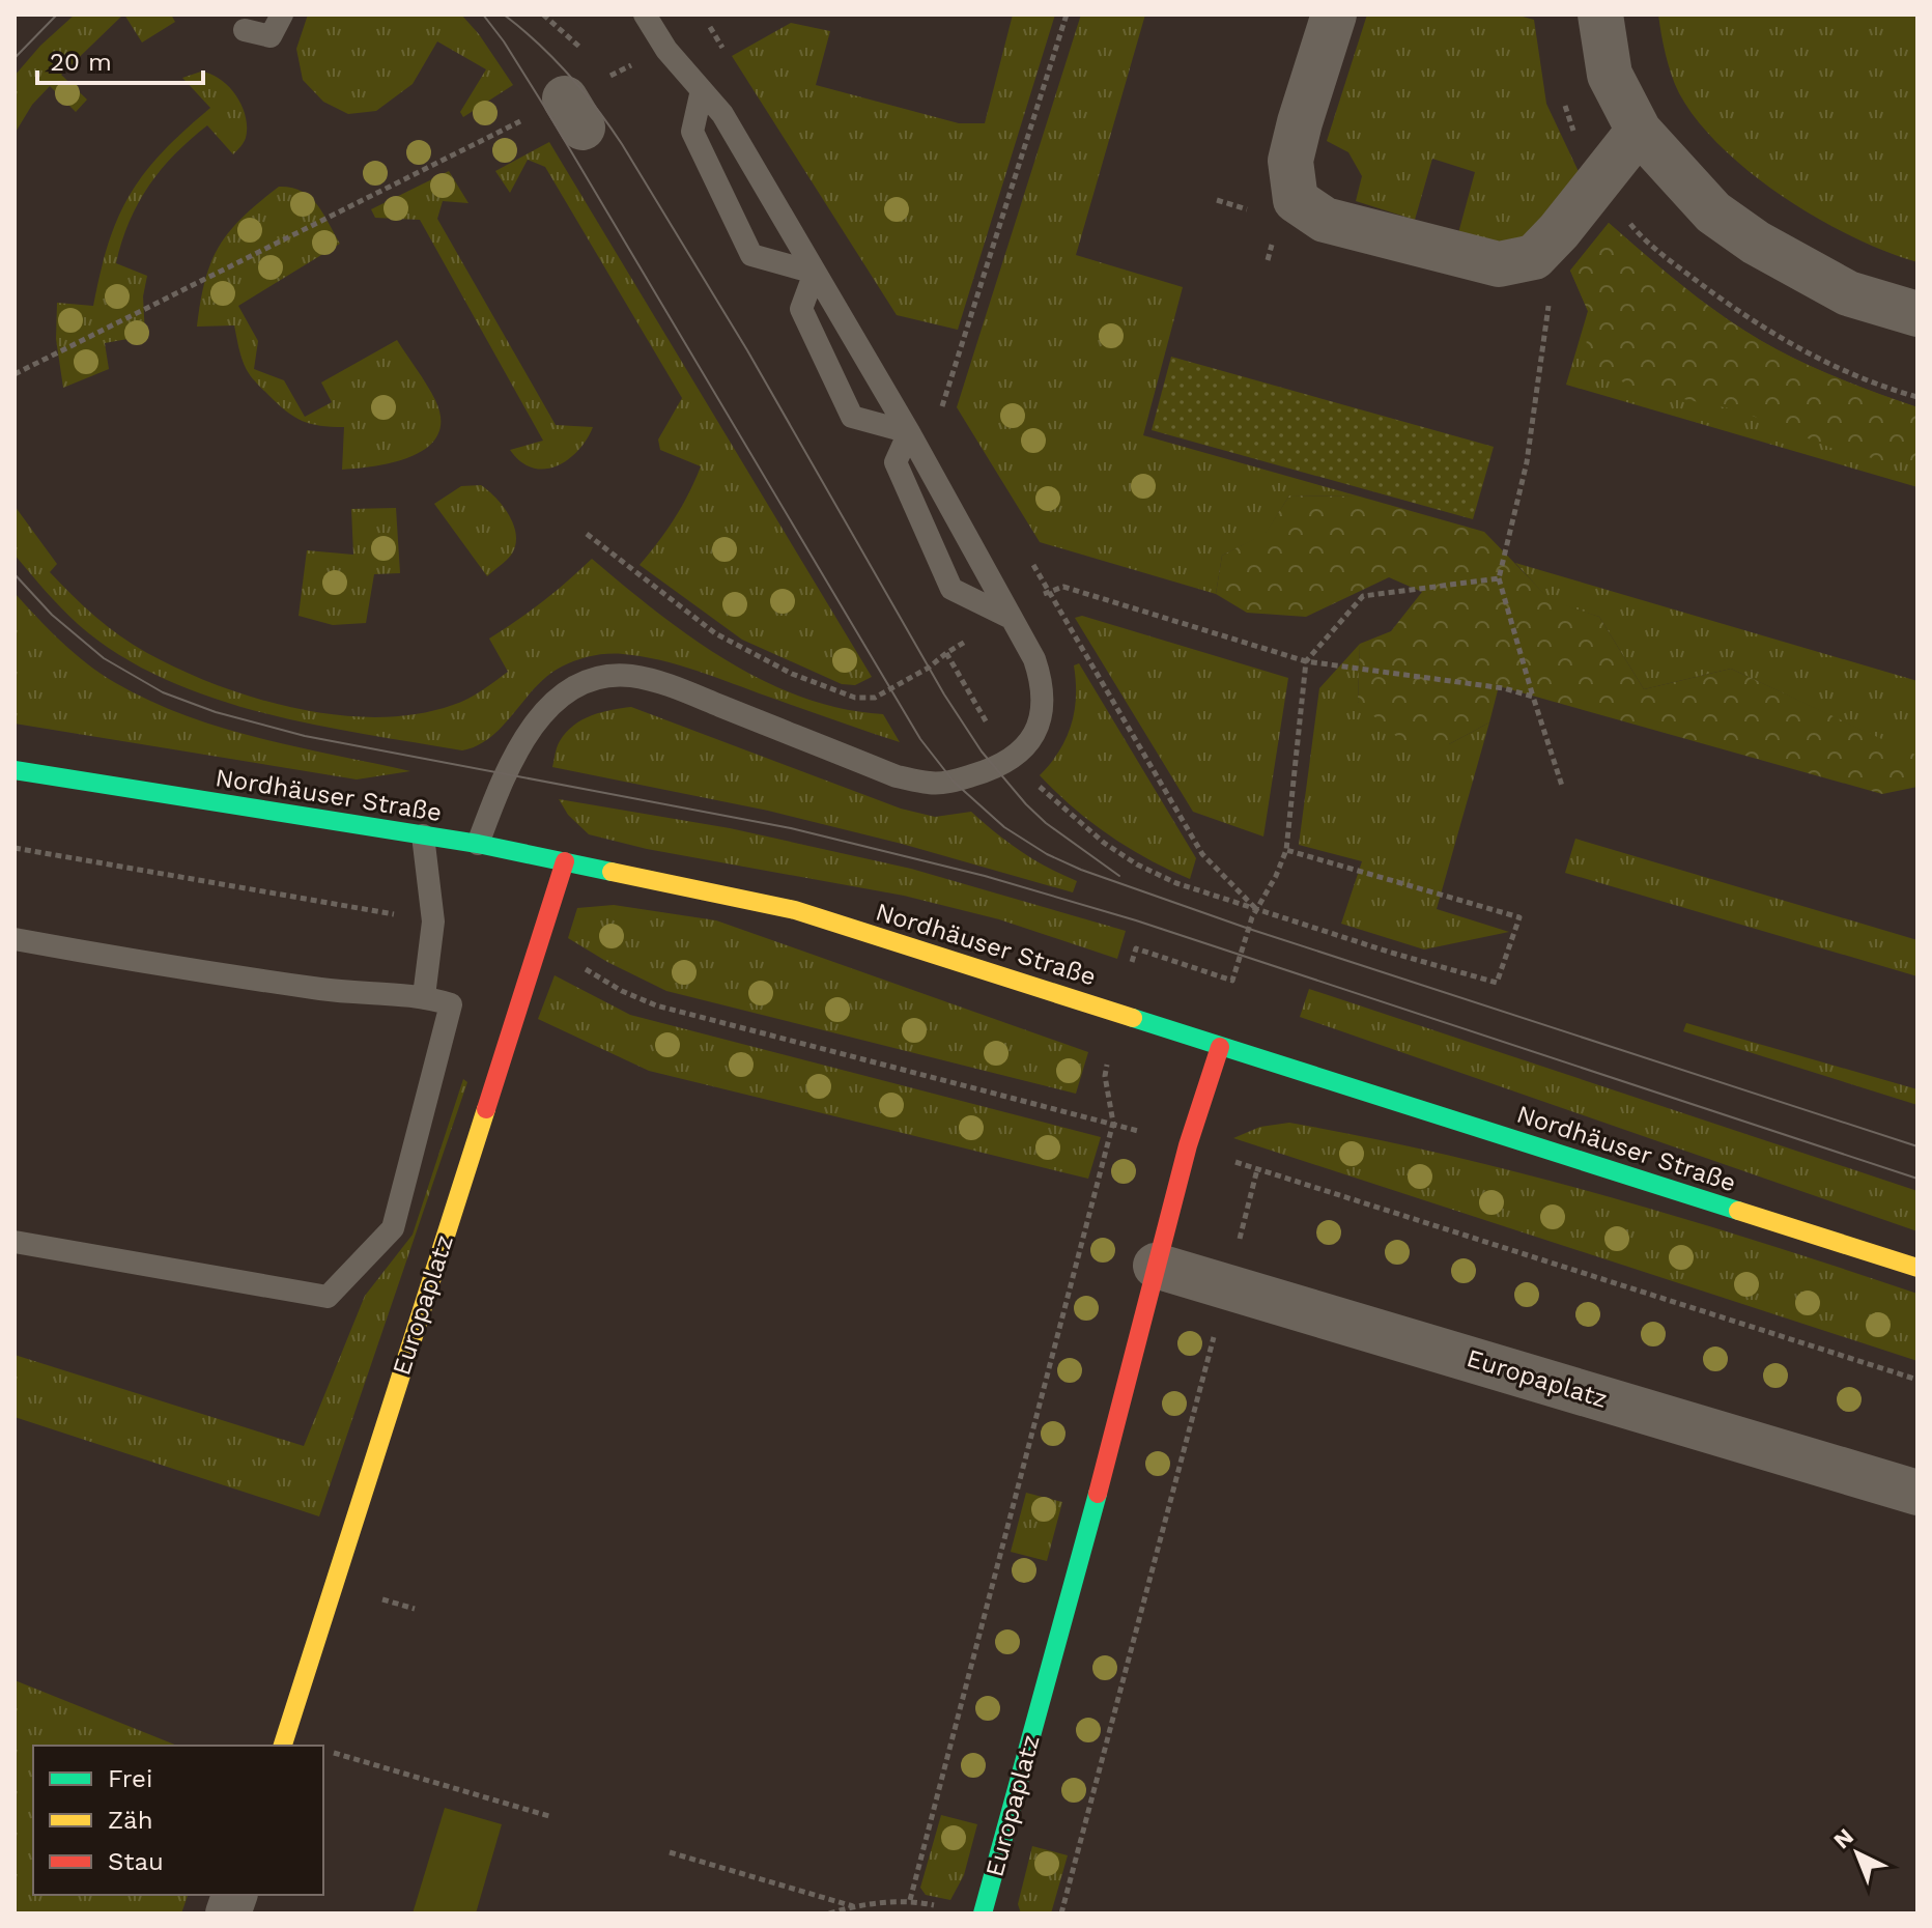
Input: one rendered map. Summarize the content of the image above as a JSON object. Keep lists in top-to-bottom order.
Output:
{
  "streets": {
    "main road": ["Nordhäuser Straße", "Europaplatz"]
  },
  "crossings": [
    ["Nordhäuser Straße", "Europaplatz"]
  ],
  "legend": ["Frei", "Zäh", "Stau"],
  "scale_bar": "20 m",
  "north": "top left"
}
